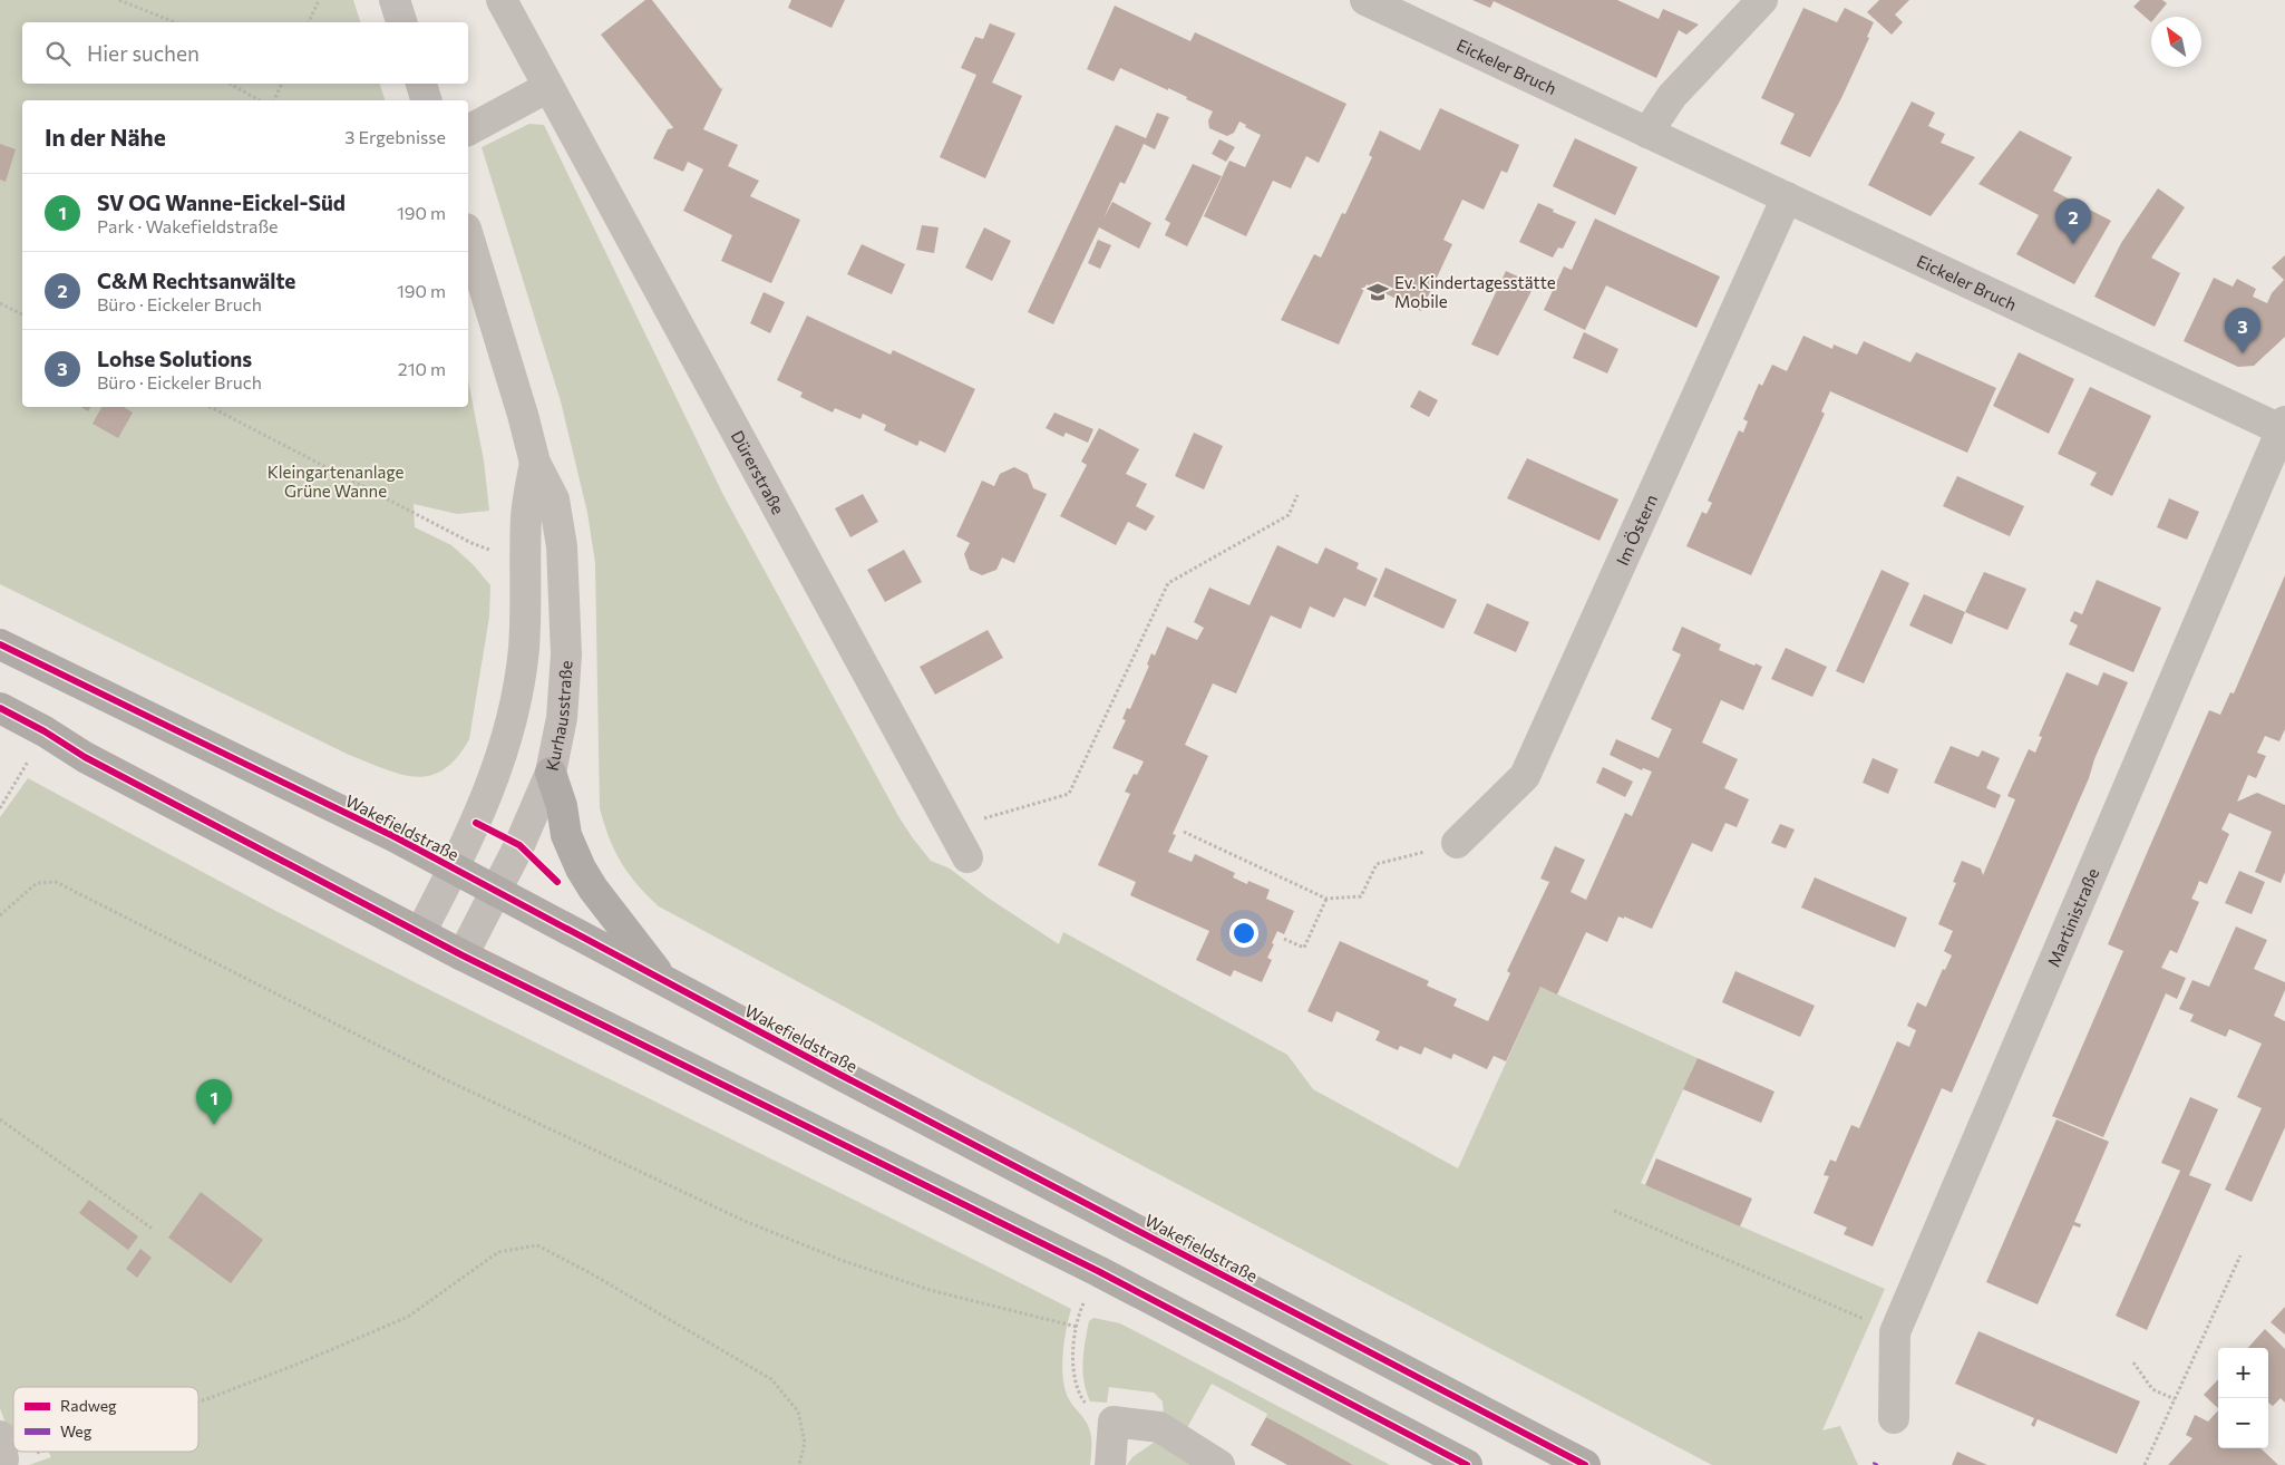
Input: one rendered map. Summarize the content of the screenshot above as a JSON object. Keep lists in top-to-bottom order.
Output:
{
  "streets": {
    "main road": ["Wakefieldstraße"],
    "street": [
      "Eickeler Bruch",
      "Dürerstraße",
      "Im Östern",
      "Kurhausstraße",
      "Martinistraße"
    ]
  },
  "crossings": [
    ["Eickeler Bruch", "Im Östern"],
    ["Eickeler Bruch", "Martinistraße"],
    ["Kurhausstraße", "Wakefieldstraße"]
  ],
  "parks": ["Kleingartenanlage Grüne Wanne"],
  "places": {
    "school or university": ["Ev. Kindertagesstätte Mobile"]
  },
  "legend": ["Radweg", "Weg"],
  "north": "top left",
  "page": {
    "search": "Hier suchen",
    "heading": ["In der Nähe", "3 Ergebnisse"],
    "list": [
      {
        "mark": "1",
        "name": "SV OG Wanne-Eickel-Süd",
        "note": "Park · Wakefieldstraße",
        "value": "190 m"
      },
      {
        "mark": "2",
        "name": "C&M Rechtsanwälte",
        "note": "Büro · Eickeler Bruch",
        "value": "190 m"
      },
      {
        "mark": "3",
        "name": "Lohse Solutions",
        "note": "Büro · Eickeler Bruch",
        "value": "210 m"
      }
    ],
    "pins": ["2", "3", "1"],
    "map_buttons": ["+", "−"]
  }
}
